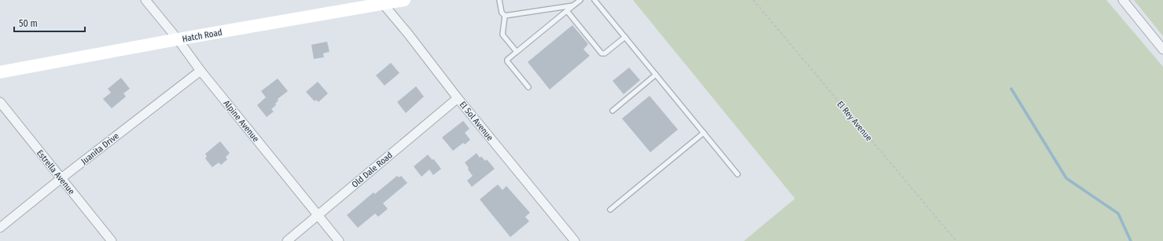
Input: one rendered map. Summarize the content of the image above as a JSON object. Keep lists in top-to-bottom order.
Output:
{
  "streets": {
    "street": [
      "Hatch Road",
      "Alpine Avenue",
      "El Sol Avenue",
      "Juanita Drive",
      "Old Dale Road",
      "Estrella Avenue"
    ],
    "path": ["El Rey Avenue"]
  },
  "crossings": [
    ["Hatch Road", "Alpine Avenue"],
    ["Hatch Road", "El Sol Avenue"],
    ["Alpine Avenue", "Juanita Drive"],
    ["Alpine Avenue", "Old Dale Road"],
    ["El Sol Avenue", "Old Dale Road"],
    ["Juanita Drive", "Estrella Avenue"]
  ],
  "scale_bar": "50 m"
}
